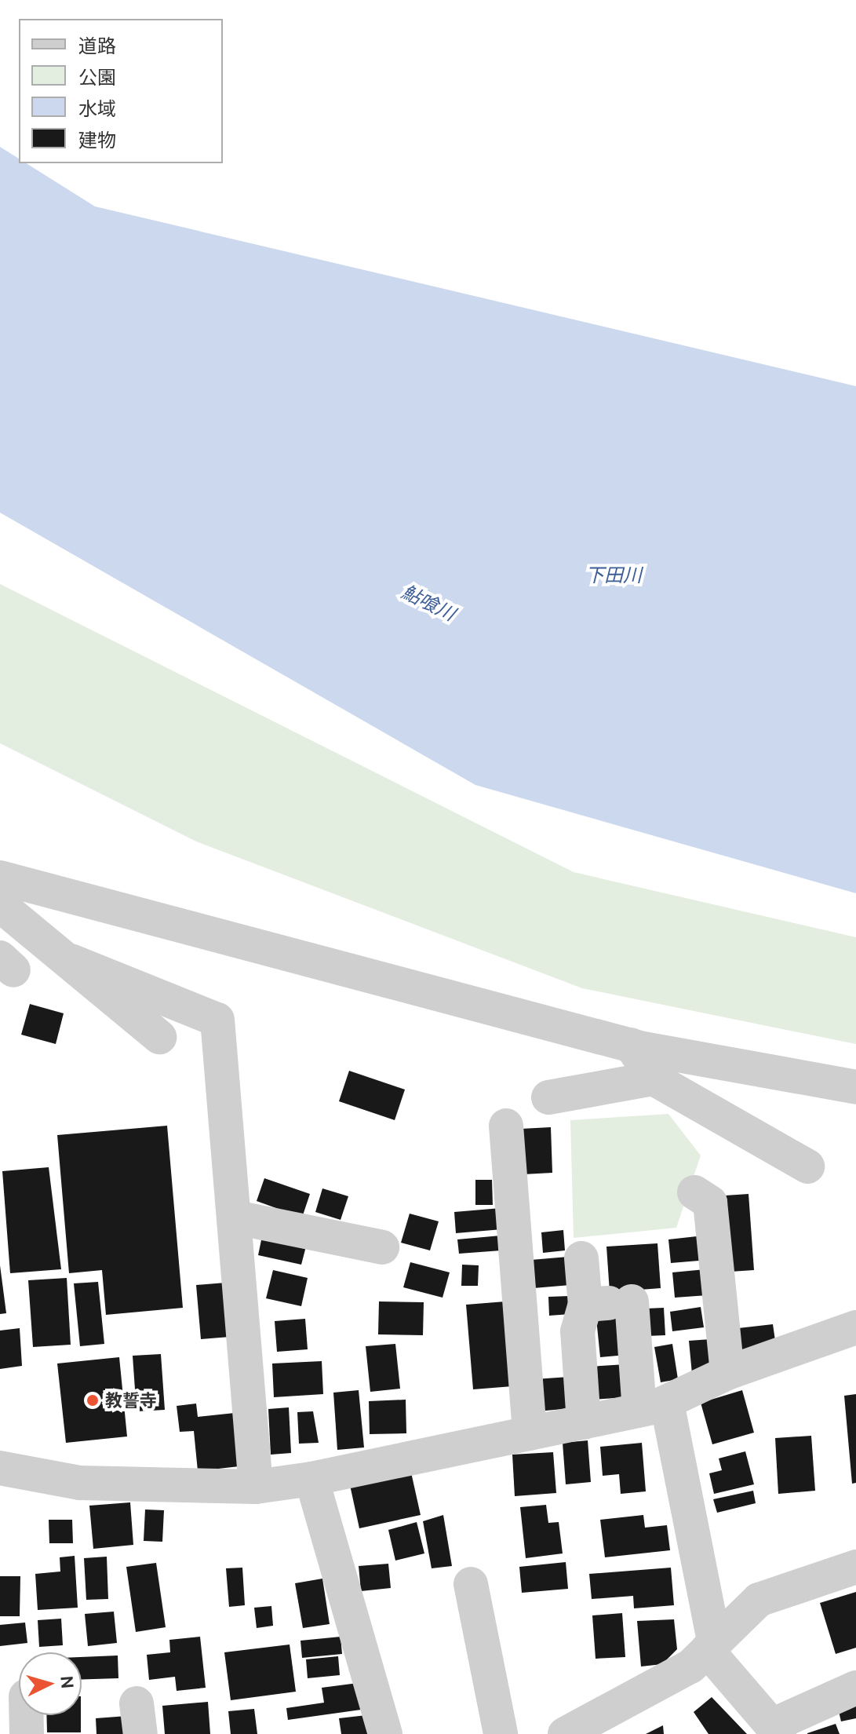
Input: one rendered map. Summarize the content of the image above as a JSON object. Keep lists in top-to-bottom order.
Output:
{
  "water": ["下田川", "鮎喰川"],
  "places": ["教誓寺"],
  "legend": [
    "道路",
    "公園",
    "水域",
    "建物"
  ],
  "north": "right"
}
